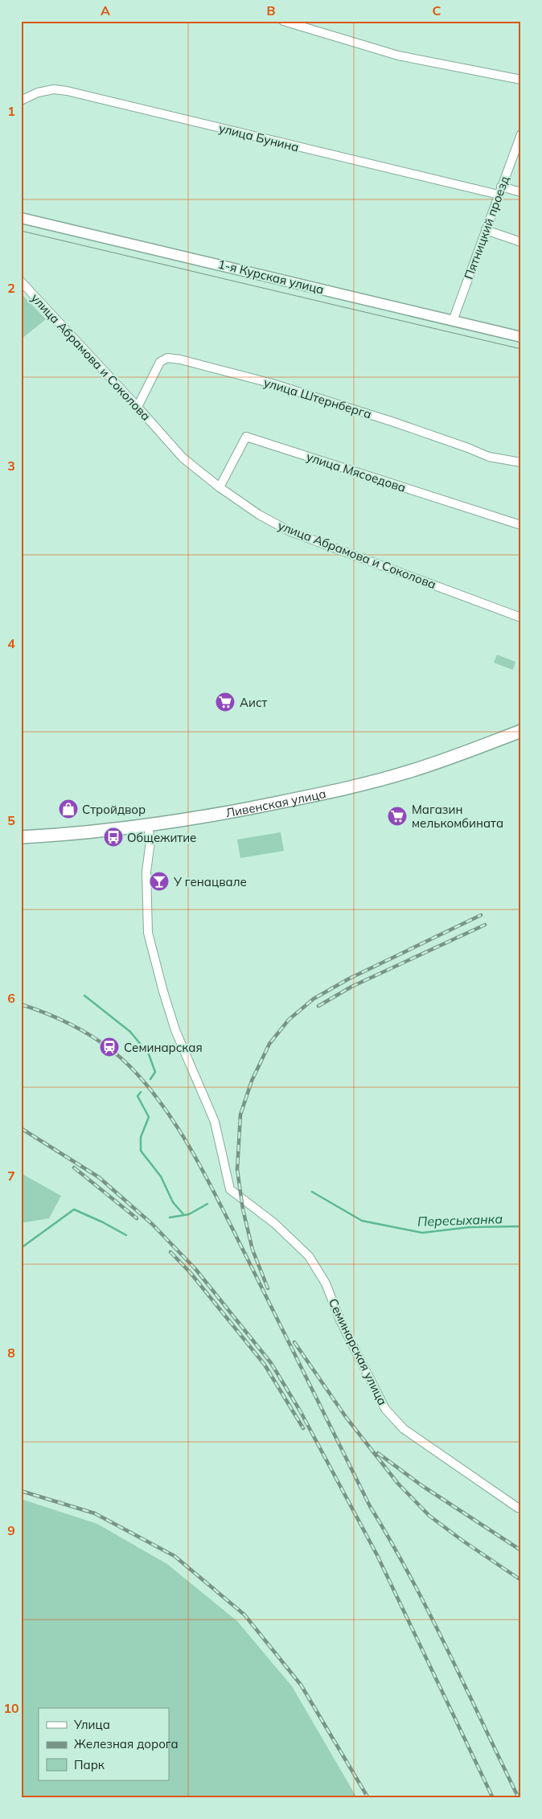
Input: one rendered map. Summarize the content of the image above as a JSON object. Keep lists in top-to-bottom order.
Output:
{
  "streets": {
    "main road": ["Ливенская улица"],
    "street": [
      "улица Бунина",
      "Пятницкий проезд",
      "1-я Курская улица",
      "улица Абрамова и Соколова",
      "улица Штернберга",
      "улица Мясоедова",
      "Семинарская улица"
    ]
  },
  "crossings": [
    ["улица Бунина", "Пятницкий проезд"],
    ["Пятницкий проезд", "1-я Курская улица"],
    ["улица Абрамова и Соколова", "улица Штернберга"],
    ["улица Абрамова и Соколова", "улица Мясоедова"],
    ["Ливенская улица", "Семинарская улица"]
  ],
  "water": ["Пересыханка"],
  "places": {
    "supermarket": ["Аист", "Магазин мелькомбината"],
    "shop": ["Стройдвор"],
    "bus stop": ["Общежитие"],
    "bar": ["У генацвале"],
    "station": ["Семинарская"]
  },
  "legend": ["Улица", "Железная дорога", "Парк"],
  "grid": {
    "columns": ["A", "B", "C"],
    "rows": [
      "1",
      "2",
      "3",
      "4",
      "5",
      "6",
      "7",
      "8",
      "9",
      "10"
    ]
  }
}
